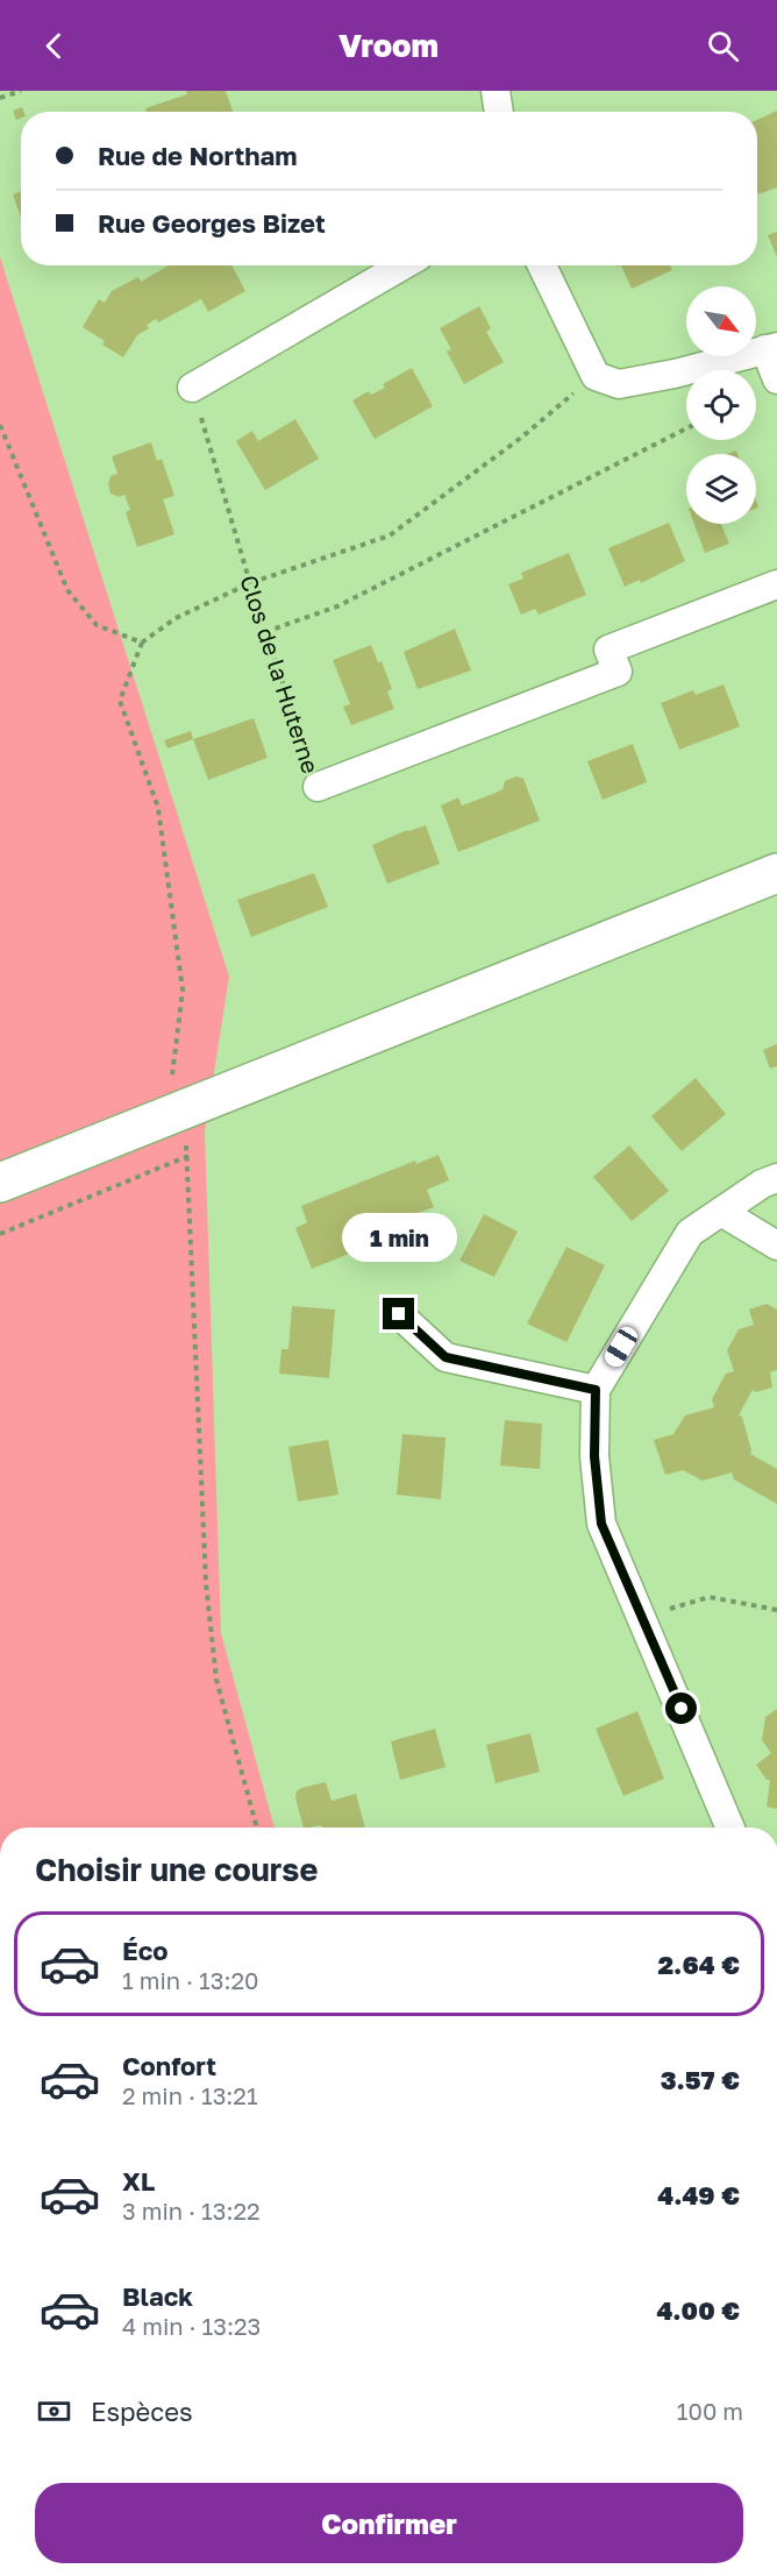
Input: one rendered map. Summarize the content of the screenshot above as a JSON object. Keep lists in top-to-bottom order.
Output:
{
  "streets": {
    "street": ["Clos de la Huterne"]
  },
  "north": "bottom right",
  "page": {
    "header": "Vroom",
    "banner": ["Rue de Northam", "Rue Georges Bizet"],
    "bubble": "1 min",
    "heading": "Choisir une course",
    "list": [
      {
        "name": "Éco",
        "note": "1 min · 13:20",
        "value": "2.64 €"
      },
      {
        "name": "Confort",
        "note": "2 min · 13:21",
        "value": "3.57 €"
      },
      {
        "name": "XL",
        "note": "3 min · 13:22",
        "value": "4.49 €"
      },
      {
        "name": "Black",
        "note": "4 min · 13:23",
        "value": "4.00 €"
      }
    ],
    "pay": ["Espèces", "100 m"],
    "buttons": "Confirmer"
  }
}
